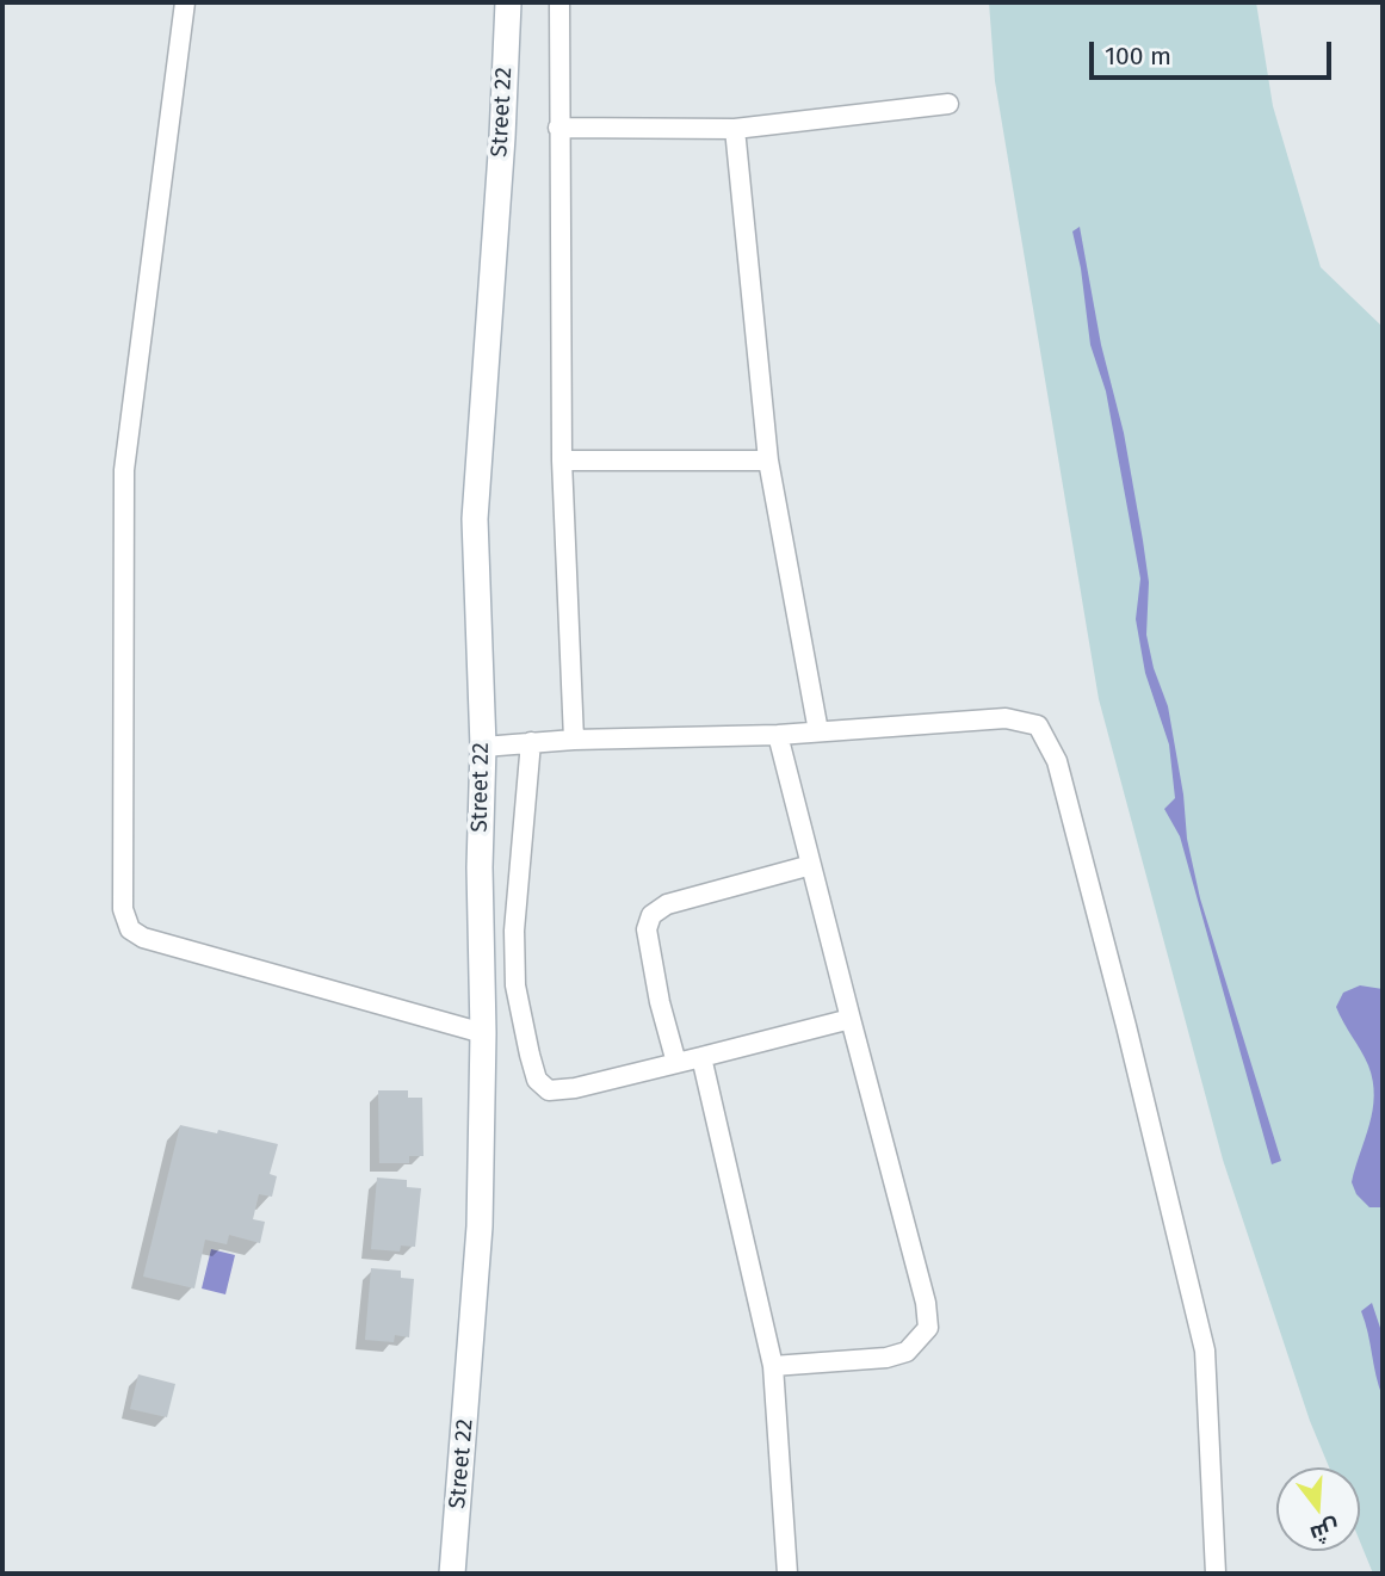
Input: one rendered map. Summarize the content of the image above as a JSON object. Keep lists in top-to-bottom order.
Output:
{
  "streets": {
    "street": ["Street 22"]
  },
  "scale_bar": "100 m",
  "north": "bottom"
}
